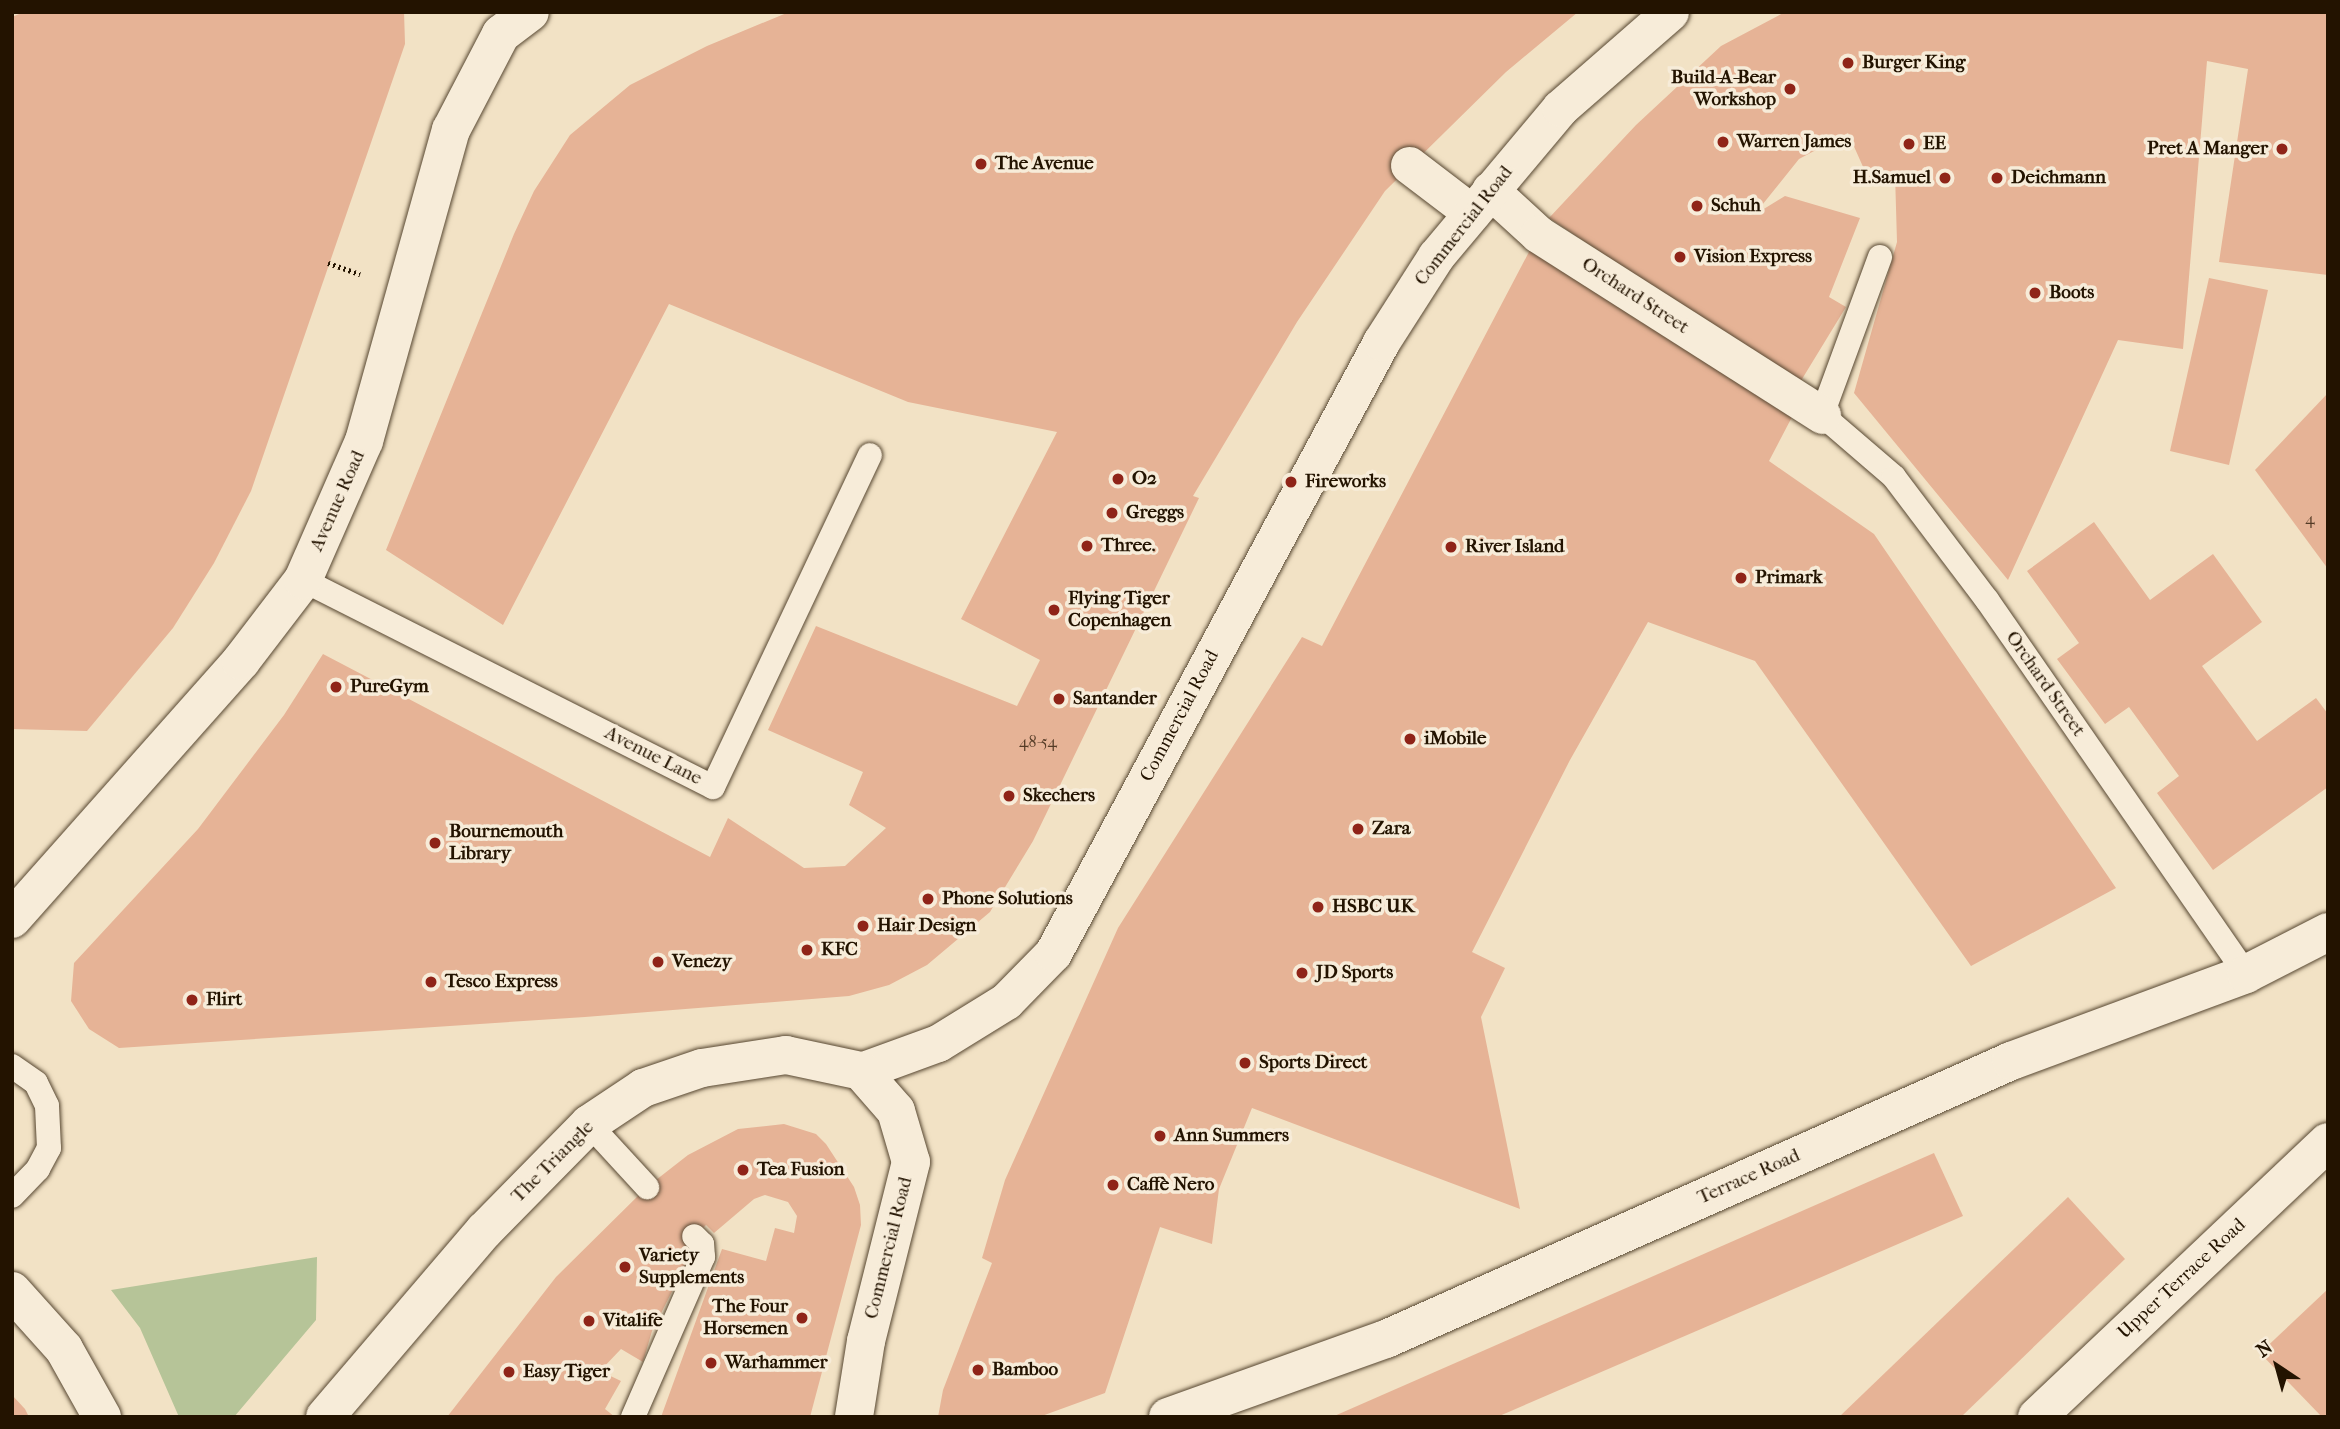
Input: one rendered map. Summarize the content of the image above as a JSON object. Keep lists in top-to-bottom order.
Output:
{
  "streets": {
    "street": [
      "Commercial Road",
      "Orchard Street",
      "Avenue Road",
      "The Triangle",
      "Terrace Road",
      "Upper Terrace Road"
    ],
    "lane": ["Avenue Lane"]
  },
  "crossings": [
    ["Commercial Road", "Orchard Street"],
    ["Commercial Road", "The Triangle"],
    ["Orchard Street", "Terrace Road"],
    ["Avenue Road", "Avenue Lane"]
  ],
  "places": [
    "Burger King",
    "Build-A-Bear Workshop",
    "Warren James",
    "EE",
    "Pret A Manger",
    "The Avenue",
    "H.Samuel",
    "Deichmann",
    "Schuh",
    "Vision Express",
    "Boots",
    "O2",
    "Fireworks",
    "Greggs",
    "Three.",
    "River Island",
    "Primark",
    "Flying Tiger Copenhagen",
    "PureGym",
    "Santander",
    "iMobile",
    "Skechers",
    "Zara",
    "Bournemouth Library",
    "Phone Solutions",
    "HSBC UK",
    "Hair Design",
    "KFC",
    "Venezy",
    "JD Sports",
    "Tesco Express",
    "Flirt",
    "Sports Direct",
    "Ann Summers",
    "Tea Fusion",
    "Caffè Nero",
    "Variety Supplements",
    "The Four Horsemen",
    "Vitalife",
    "Warhammer",
    "Bamboo",
    "Easy Tiger"
  ],
  "house_numbers": ["4", "48-54"],
  "north": "top left"
}
